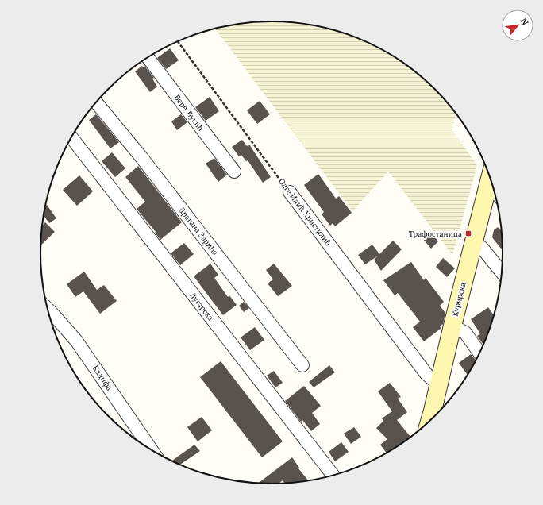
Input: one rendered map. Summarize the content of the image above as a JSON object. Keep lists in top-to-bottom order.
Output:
{
  "streets": {
    "street": [
      "Вере Ђукић",
      "Олге Илић Христилић",
      "Драгана Зарића",
      "Курирска",
      "Лугарска",
      "Кадифа"
    ]
  },
  "crossings": [
    ["Олге Илић Христилић", "Курирска"]
  ],
  "places": {
    "transit": ["Трафостаница"]
  },
  "north": "top right"
}
